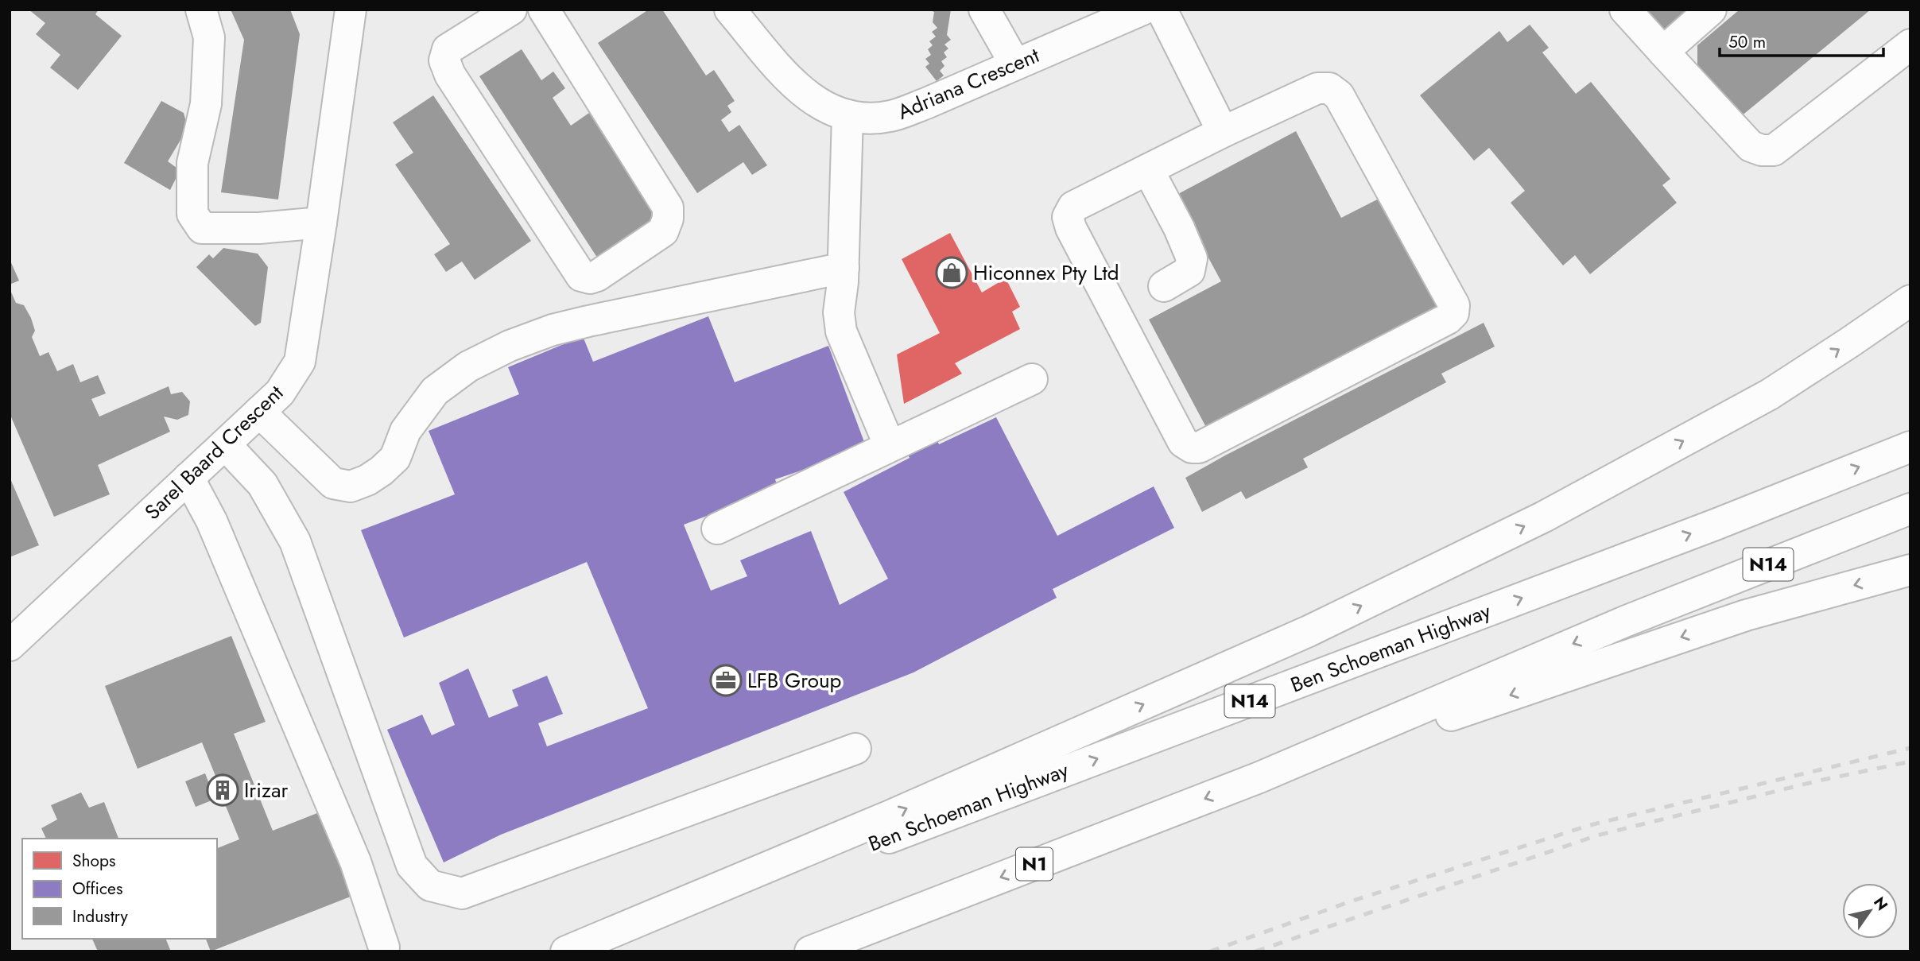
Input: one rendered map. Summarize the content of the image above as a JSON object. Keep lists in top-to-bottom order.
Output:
{
  "streets": {
    "main road": [
      "Adriana Crescent",
      "Sarel Baard Crescent",
      "N14",
      "Ben Schoeman Highway",
      "N1"
    ]
  },
  "crossings": [
    ["N14", "N1"]
  ],
  "places": {
    "shop": ["Hiconnex Pty Ltd"],
    "office": ["LFB Group"],
    "building": ["Irizar"]
  },
  "legend": ["Shops", "Offices", "Industry"],
  "scale_bar": "50 m",
  "north": "top right"
}
